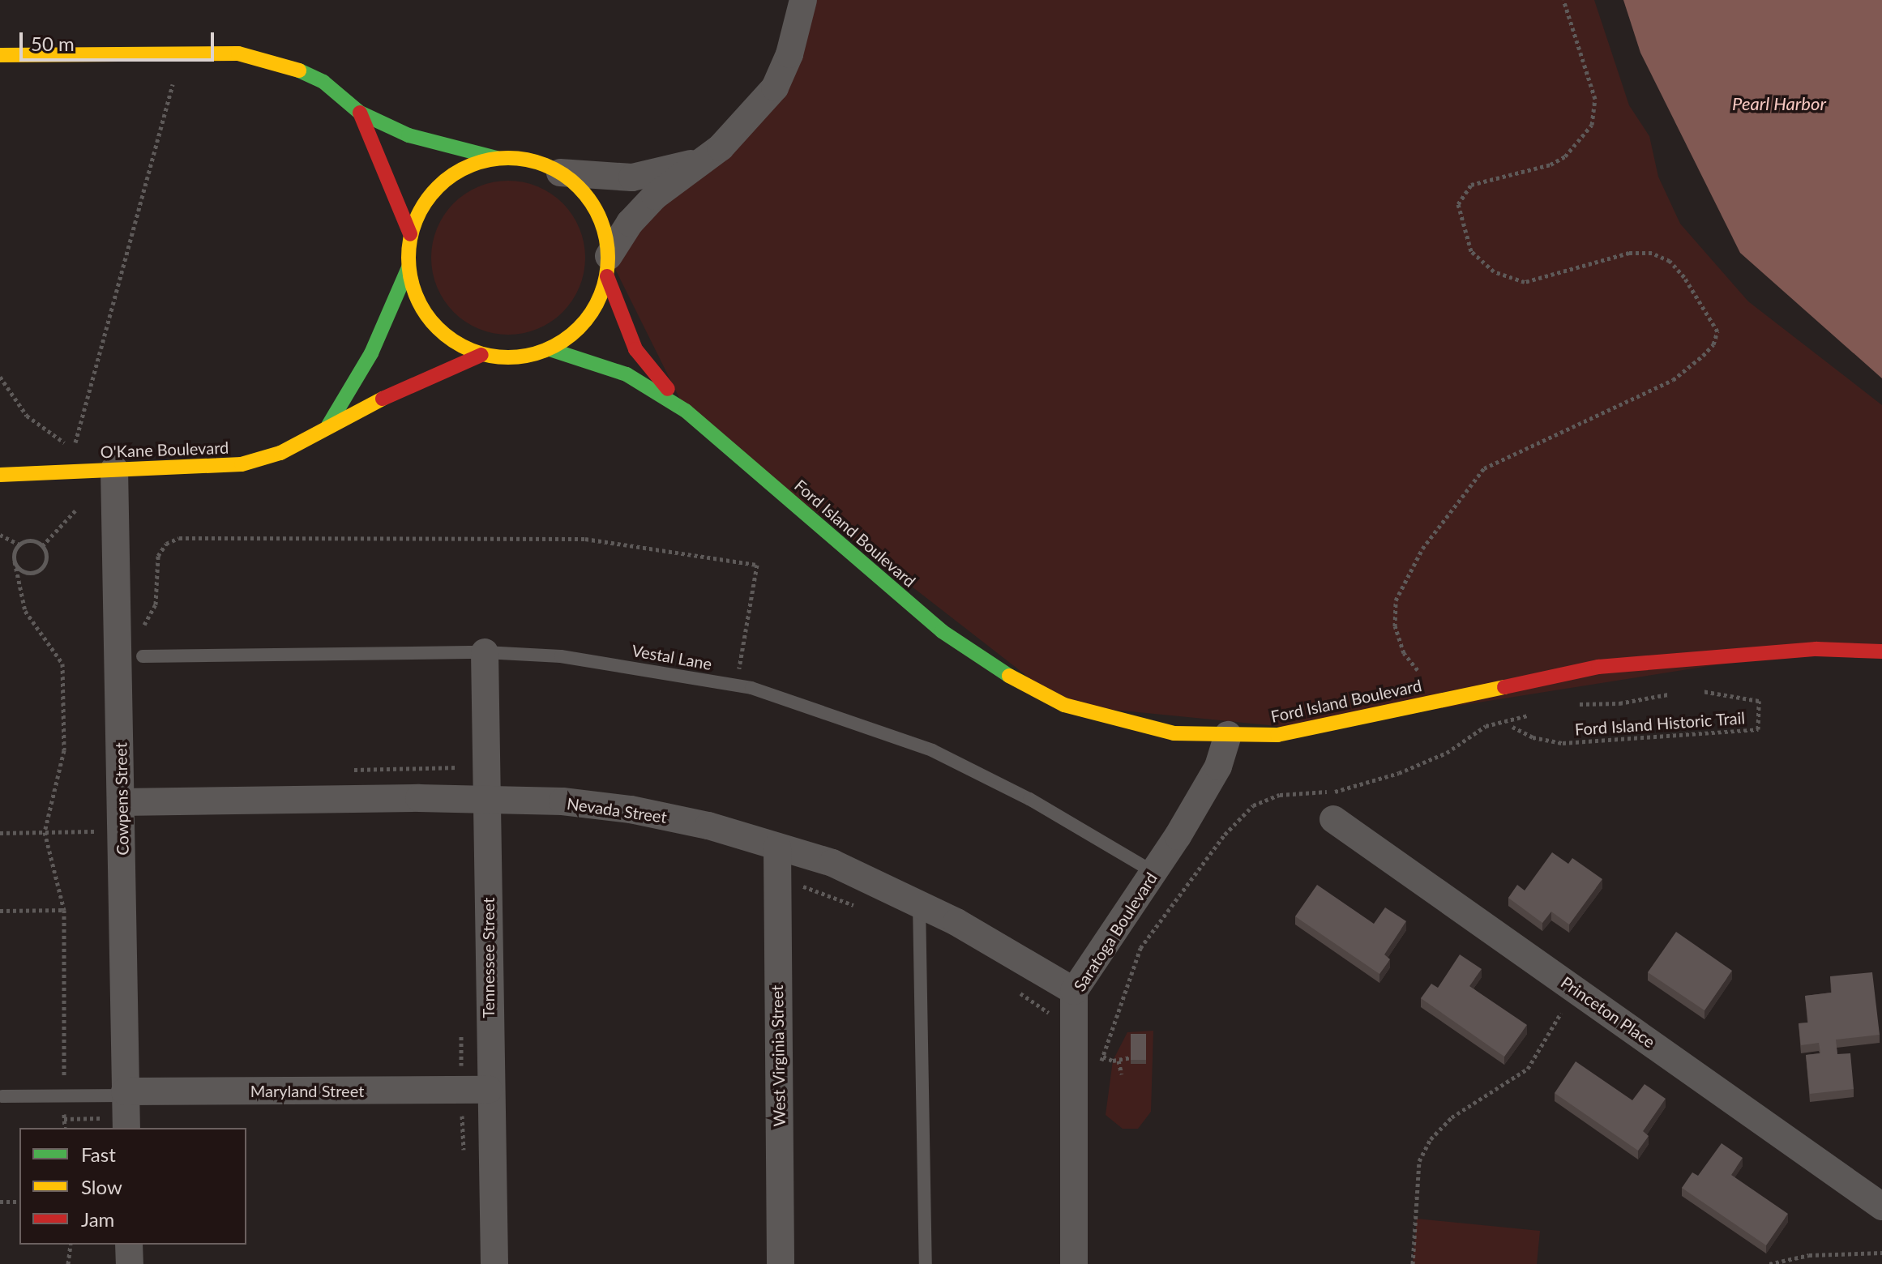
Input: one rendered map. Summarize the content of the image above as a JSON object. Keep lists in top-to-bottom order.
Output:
{
  "streets": {
    "street": [
      "O'Kane Boulevard",
      "Ford Island Boulevard",
      "Cowpens Street",
      "Nevada Street",
      "Saratoga Boulevard",
      "Tennessee Street",
      "Princeton Place",
      "West Virginia Street",
      "Maryland Street"
    ],
    "lane": ["Vestal Lane"],
    "path": ["Ford Island Historic Trail"]
  },
  "crossings": [
    ["O'Kane Boulevard", "Ford Island Boulevard"],
    ["O'Kane Boulevard", "Cowpens Street"],
    ["Ford Island Boulevard", "Saratoga Boulevard"],
    ["Vestal Lane", "Saratoga Boulevard"],
    ["Vestal Lane", "Tennessee Street"],
    ["Cowpens Street", "Nevada Street"],
    ["Cowpens Street", "Maryland Street"],
    ["Nevada Street", "Saratoga Boulevard"],
    ["Nevada Street", "Tennessee Street"],
    ["Nevada Street", "West Virginia Street"],
    ["Tennessee Street", "Maryland Street"]
  ],
  "water": ["Pearl Harbor"],
  "legend": ["Fast", "Slow", "Jam"],
  "scale_bar": "50 m"
}
